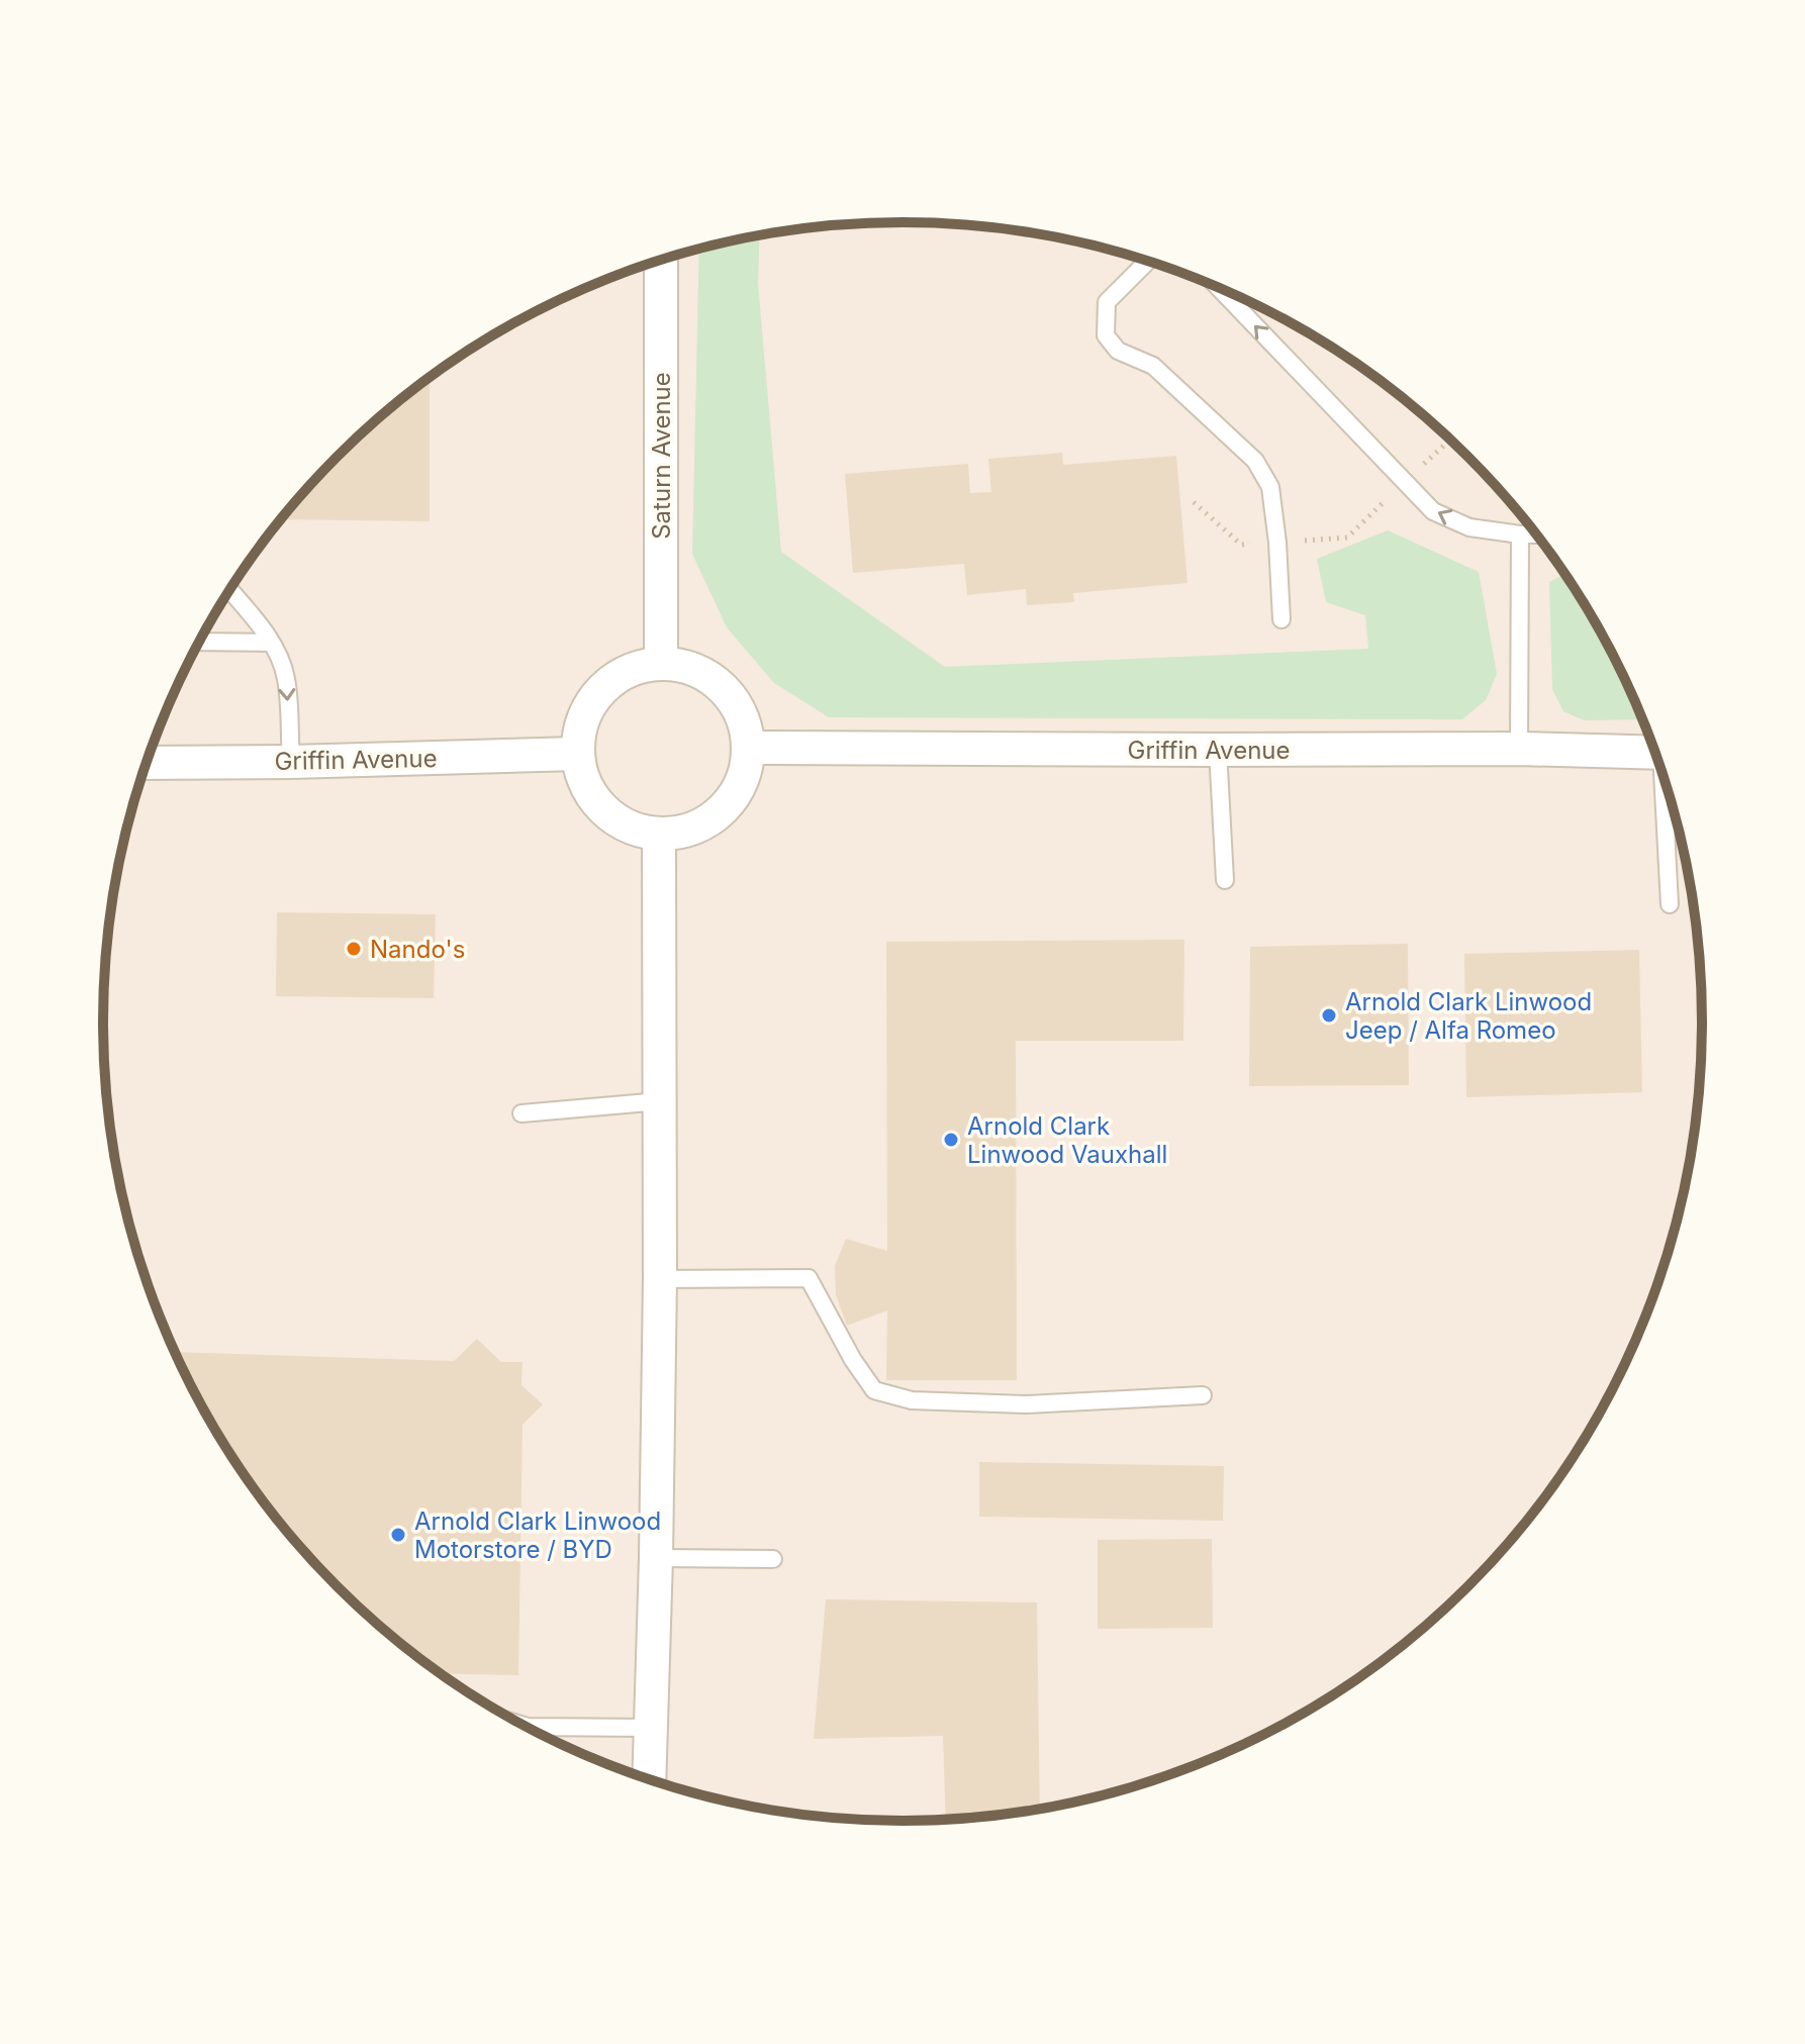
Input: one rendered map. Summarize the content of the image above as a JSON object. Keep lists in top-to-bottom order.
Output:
{
  "streets": {
    "street": ["Saturn Avenue", "Griffin Avenue"]
  },
  "crossings": [
    ["Saturn Avenue", "Griffin Avenue"]
  ],
  "places": [
    "Nando's",
    "Arnold Clark Linwood Jeep / Alfa Romeo",
    "Arnold Clark Linwood Vauxhall",
    "Arnold Clark Linwood Motorstore / BYD"
  ]
}
